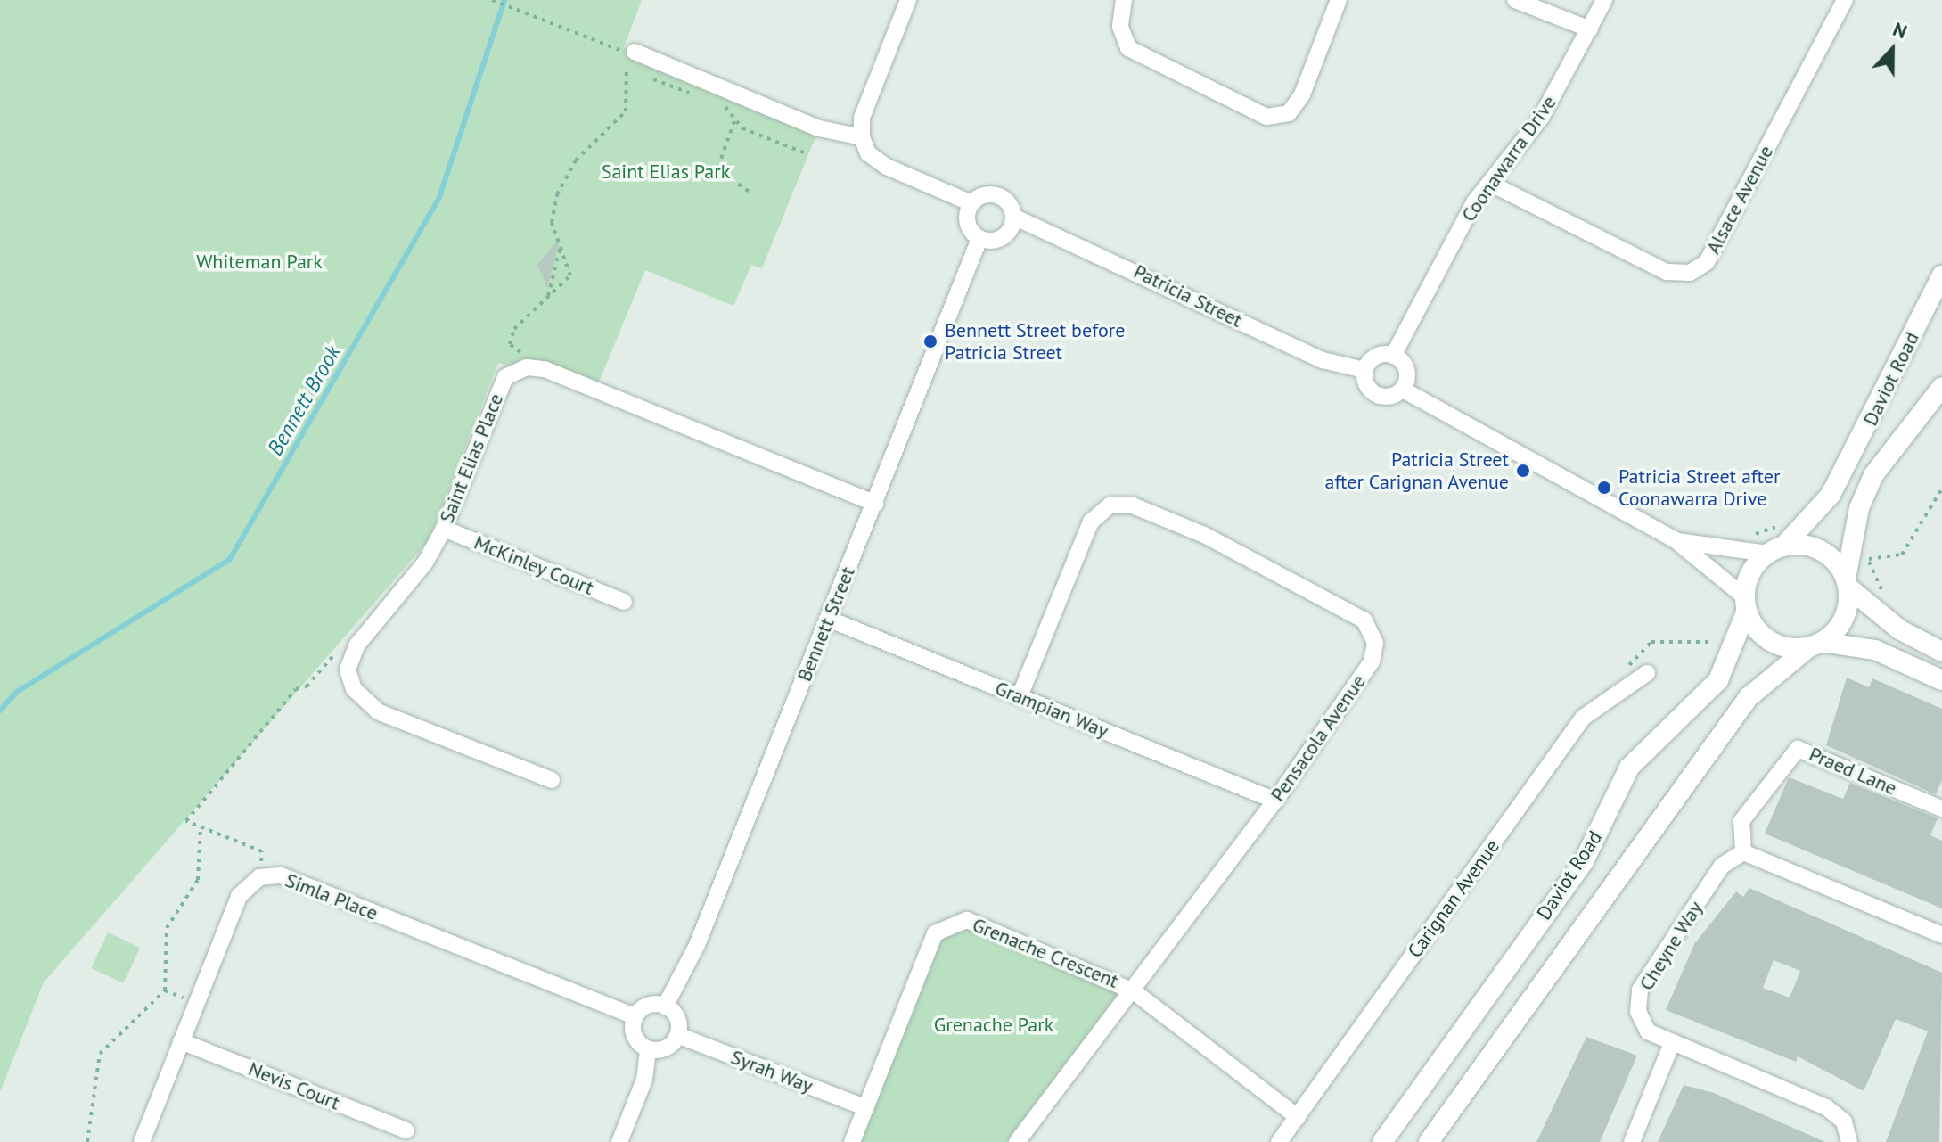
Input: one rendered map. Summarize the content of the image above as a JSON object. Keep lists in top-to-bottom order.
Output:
{
  "streets": {
    "street": [
      "Coonawarra Drive",
      "Alsace Avenue",
      "Patricia Street",
      "Daviot Road",
      "Saint Elias Place",
      "McKinley Court",
      "Bennett Street",
      "Grampian Way",
      "Pensacola Avenue",
      "Praed Lane",
      "Simla Place",
      "Carignan Avenue",
      "Cheyne Way",
      "Grenache Crescent",
      "Syrah Way",
      "Nevis Court"
    ]
  },
  "crossings": [
    ["Coonawarra Drive", "Alsace Avenue"],
    ["Coonawarra Drive", "Patricia Street"],
    ["Patricia Street", "Bennett Street"],
    ["Saint Elias Place", "McKinley Court"],
    ["Saint Elias Place", "Bennett Street"],
    ["Bennett Street", "Grampian Way"],
    ["Bennett Street", "Simla Place"],
    ["Bennett Street", "Syrah Way"],
    ["Grampian Way", "Pensacola Avenue"],
    ["Pensacola Avenue", "Grenache Crescent"],
    ["Praed Lane", "Cheyne Way"],
    ["Simla Place", "Syrah Way"],
    ["Simla Place", "Nevis Court"],
    ["Carignan Avenue", "Grenache Crescent"],
    ["Grenache Crescent", "Syrah Way"]
  ],
  "water": ["Bennett Brook"],
  "parks": ["Saint Elias Park", "Whiteman Park", "Grenache Park"],
  "places": ["Bennett Street before Patricia Street", "Patricia Street after Carignan Avenue", "Patricia Street after Coonawarra Drive"],
  "north": "top"
}
